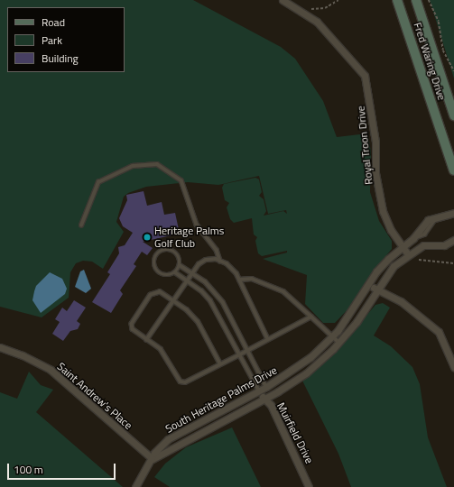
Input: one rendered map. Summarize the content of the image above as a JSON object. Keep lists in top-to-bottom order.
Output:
{
  "streets": {
    "main road": ["Fred Waring Drive"],
    "street": [
      "Royal Troon Drive",
      "Saint Andrew's Place",
      "South Heritage Palms Drive",
      "Muirfield Drive"
    ]
  },
  "crossings": [
    ["Royal Troon Drive", "South Heritage Palms Drive"],
    ["Saint Andrew's Place", "South Heritage Palms Drive"],
    ["South Heritage Palms Drive", "Muirfield Drive"]
  ],
  "places": ["Heritage Palms Golf Club"],
  "legend": ["Road", "Park", "Building"],
  "scale_bar": "100 m"
}
